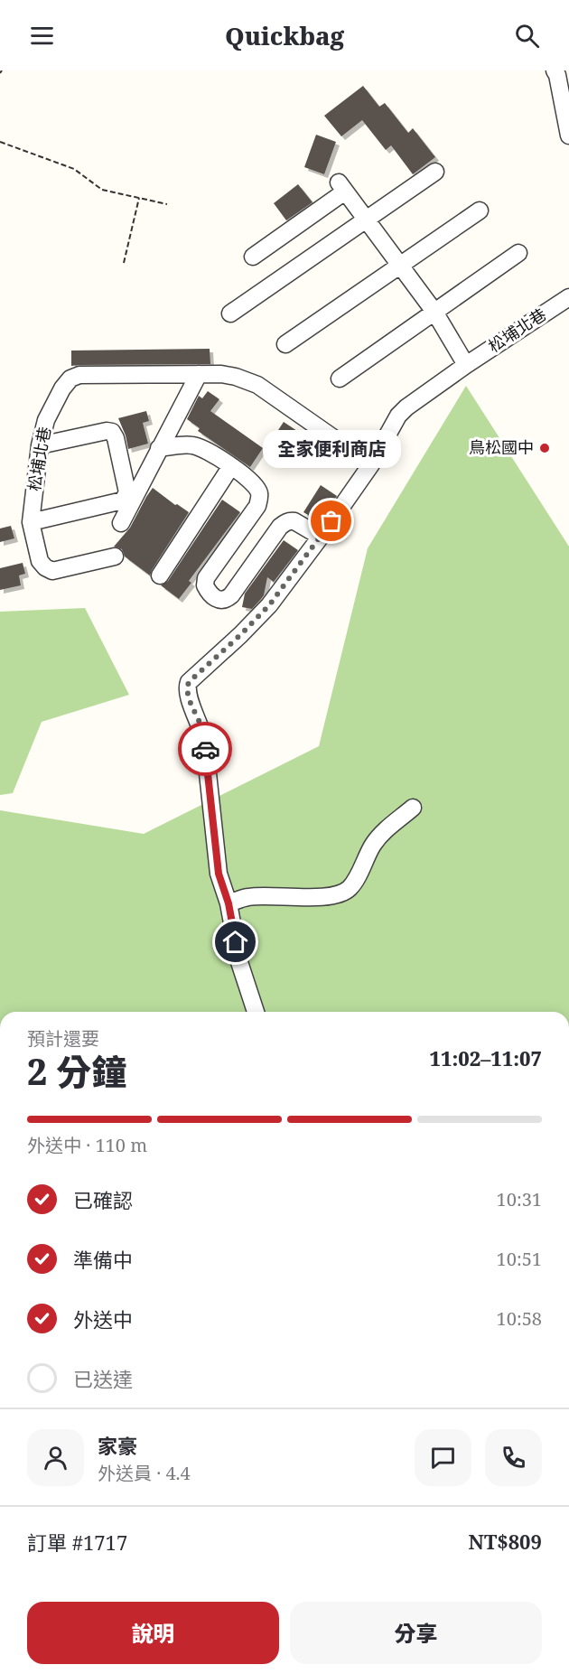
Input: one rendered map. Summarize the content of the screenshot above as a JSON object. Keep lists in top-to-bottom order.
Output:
{
  "streets": {
    "lane": ["松埔北巷"]
  },
  "places": ["鳥松國中", "全家便利商店"],
  "page": {
    "header": "Quickbag",
    "bubble": "全家便利商店",
    "heading": ["2 分鐘", "預計還要", "11:02–11:07"],
    "panel": [
      "家豪",
      "外送員 · 4.4",
      "訂單 #1717",
      "NT$809"
    ],
    "bar": "外送中 · 110 m",
    "list": [
      ["已確認", "10:31"],
      ["準備中", "10:51"],
      ["外送中", "10:58"],
      "已送達"
    ],
    "buttons": ["說明", "分享"]
  }
}
